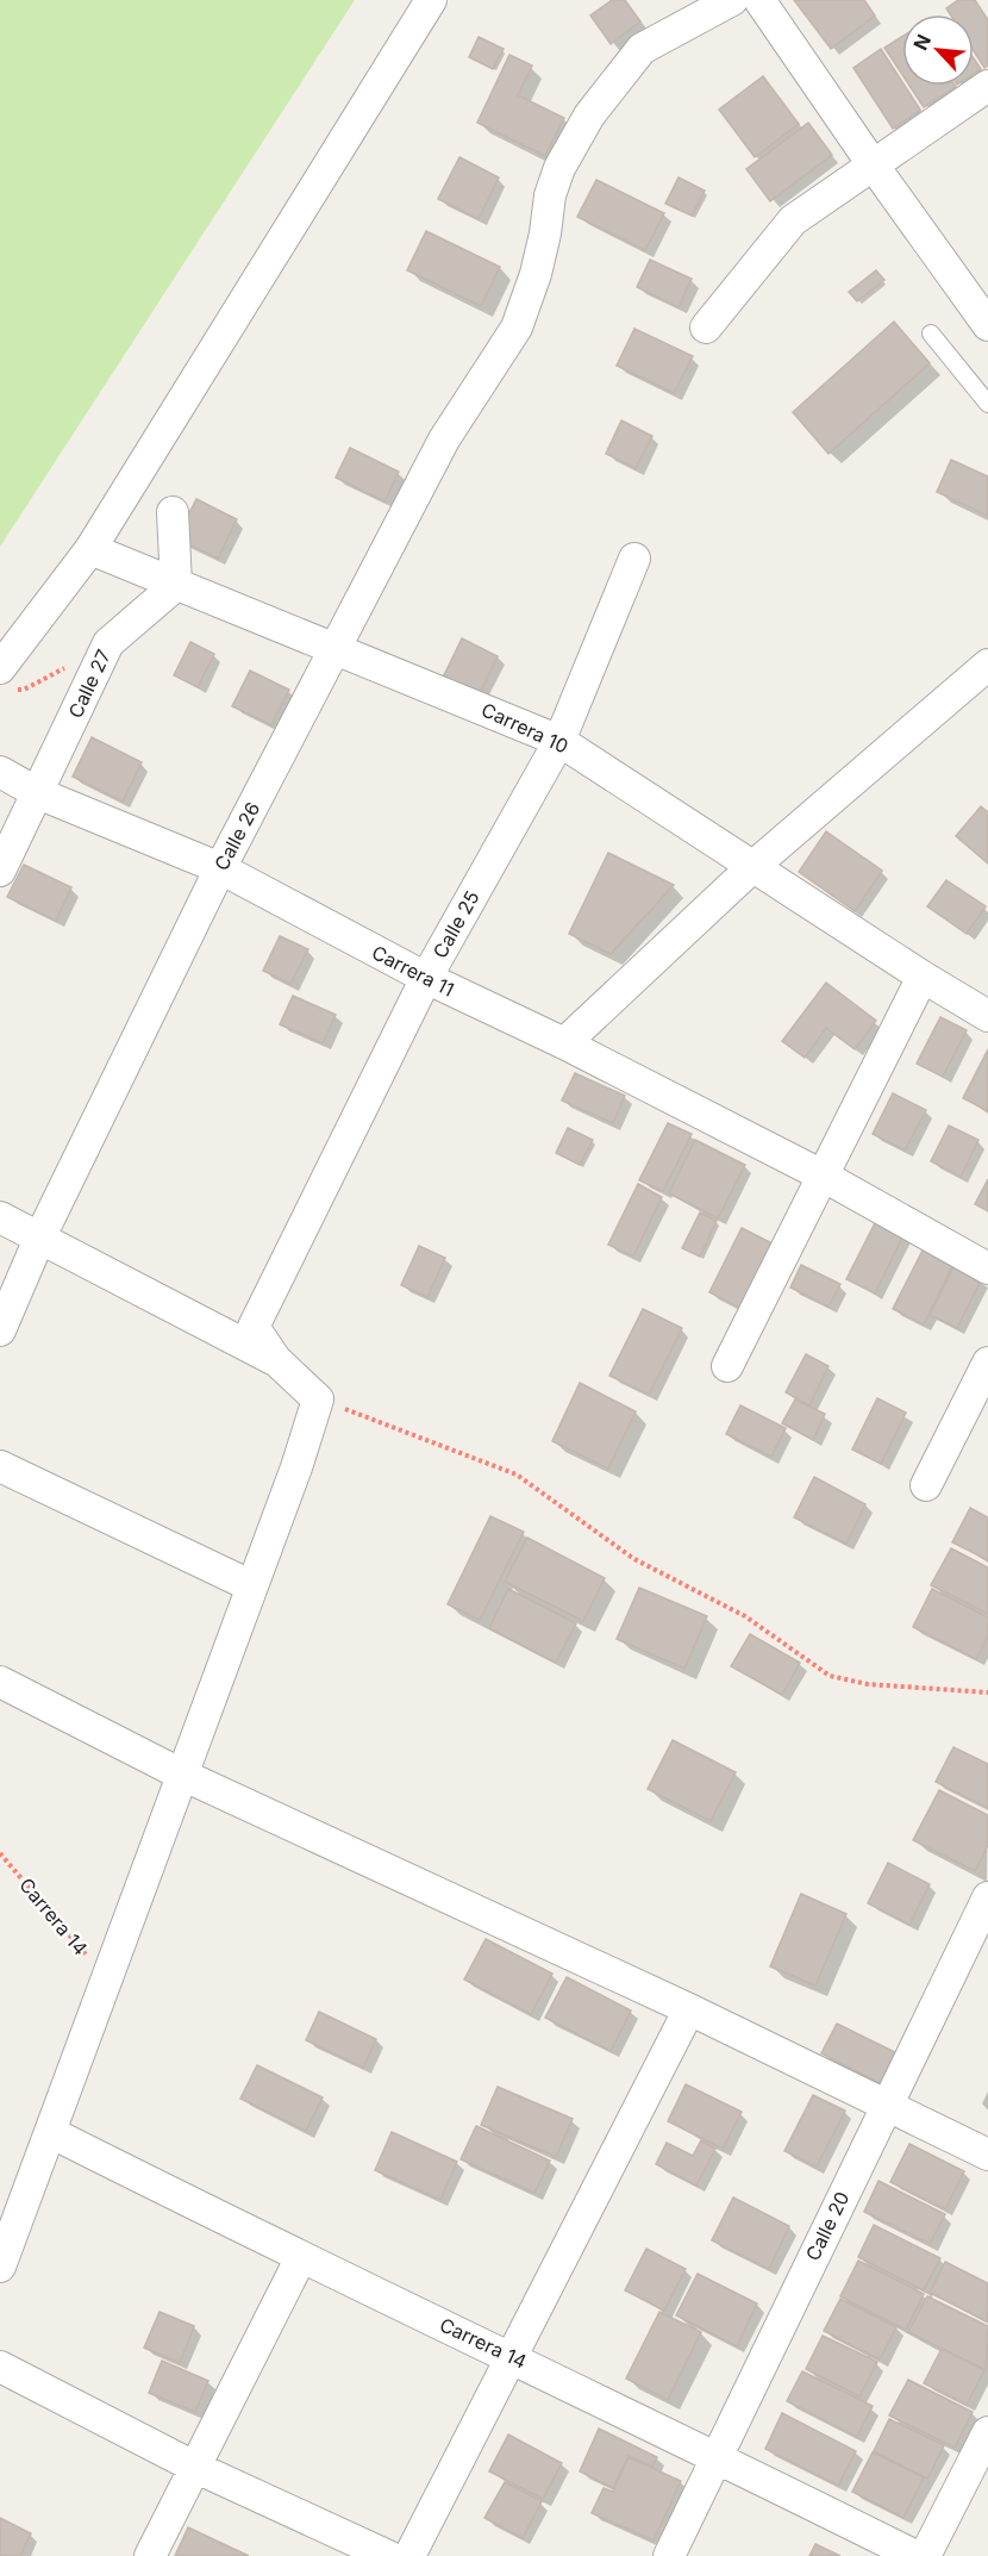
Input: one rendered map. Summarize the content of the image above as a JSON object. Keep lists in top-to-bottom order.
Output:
{
  "streets": {
    "street": [
      "Calle 27",
      "Carrera 10",
      "Calle 26",
      "Calle 25",
      "Carrera 11",
      "Carrera 14",
      "Calle 20"
    ]
  },
  "crossings": [
    ["Calle 27", "Carrera 10"],
    ["Calle 27", "Carrera 11"],
    ["Carrera 10", "Calle 26"],
    ["Carrera 10", "Calle 25"],
    ["Calle 26", "Carrera 11"],
    ["Calle 25", "Carrera 11"],
    ["Carrera 14", "Calle 20"]
  ],
  "north": "top left"
}
